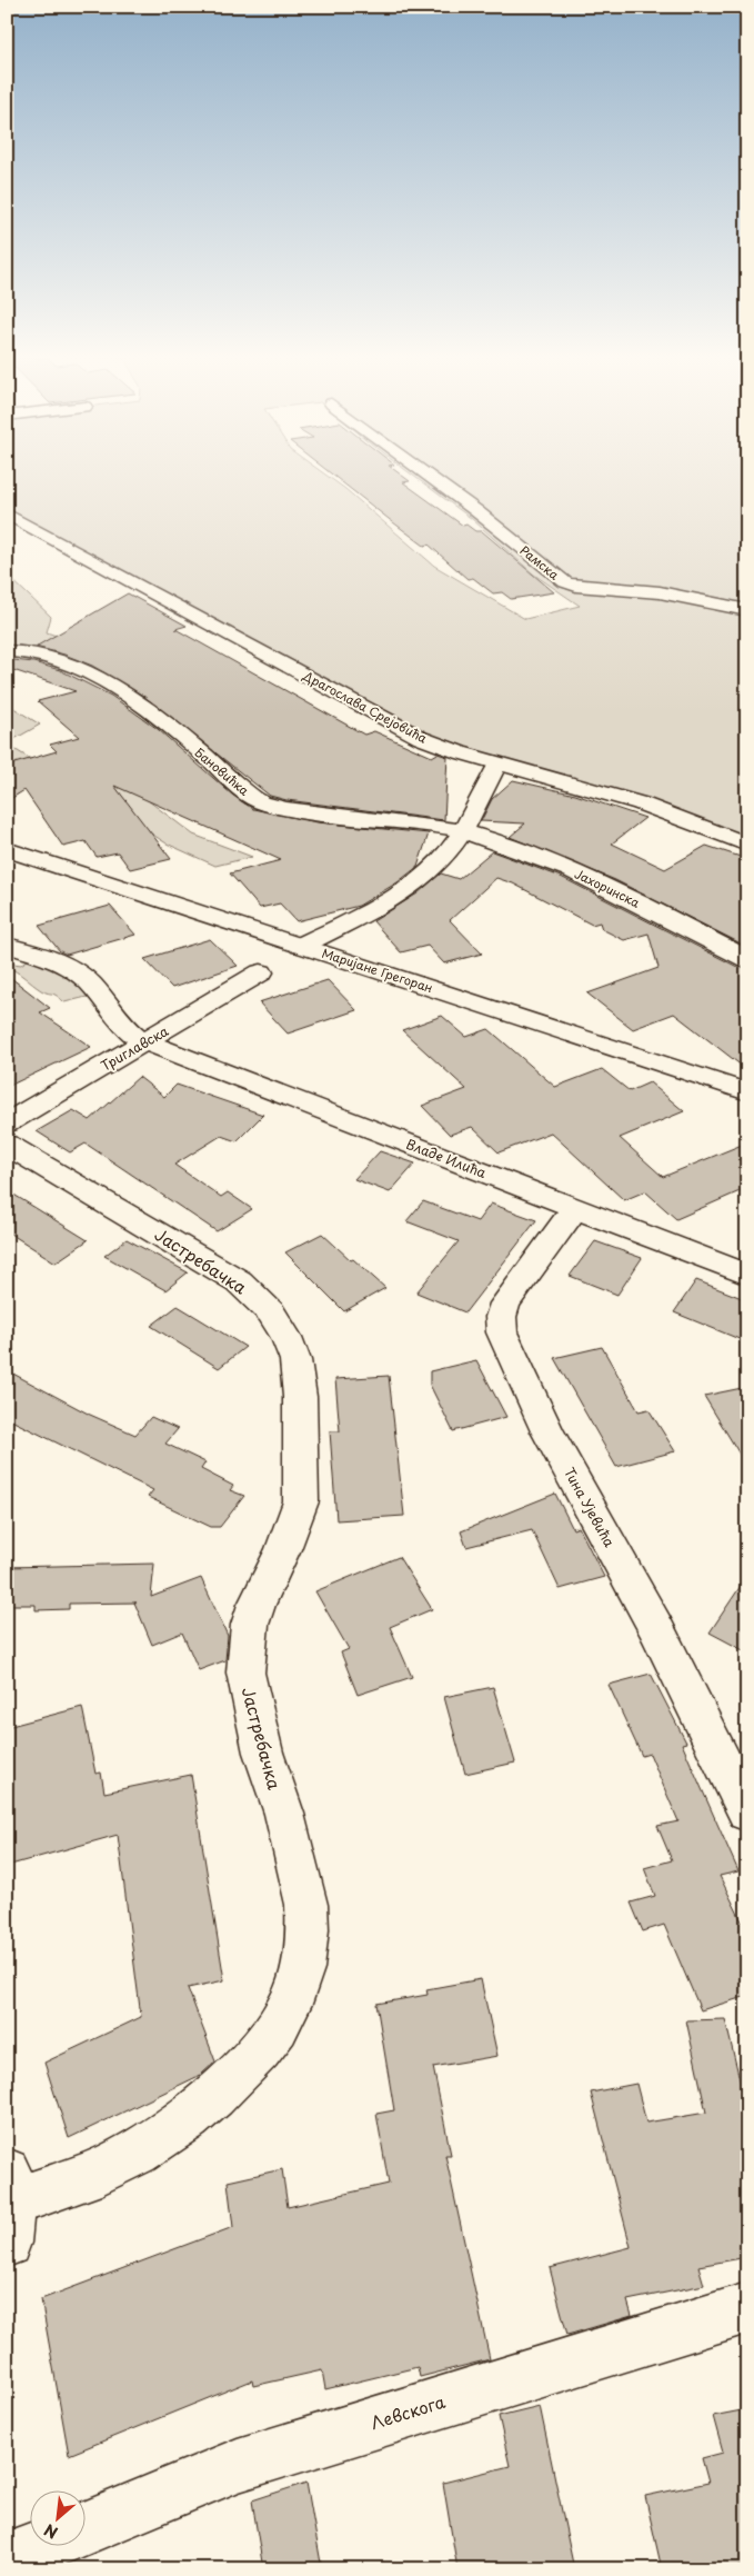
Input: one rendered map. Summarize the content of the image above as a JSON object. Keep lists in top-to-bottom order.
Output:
{
  "streets": {
    "street": [
      "Рамска",
      "Драгослава Срејовића",
      "Бановићка",
      "Јахоринска",
      "Маријане Грегоран",
      "Триглавска",
      "Владе Илића",
      "Јастребачка",
      "Тина Ујевића",
      "Левскога"
    ]
  },
  "crossings": [
    ["Бановићка", "Јахоринска"],
    ["Триглавска", "Владе Илића"],
    ["Владе Илића", "Тина Ујевића"]
  ],
  "north": "bottom left"
}
